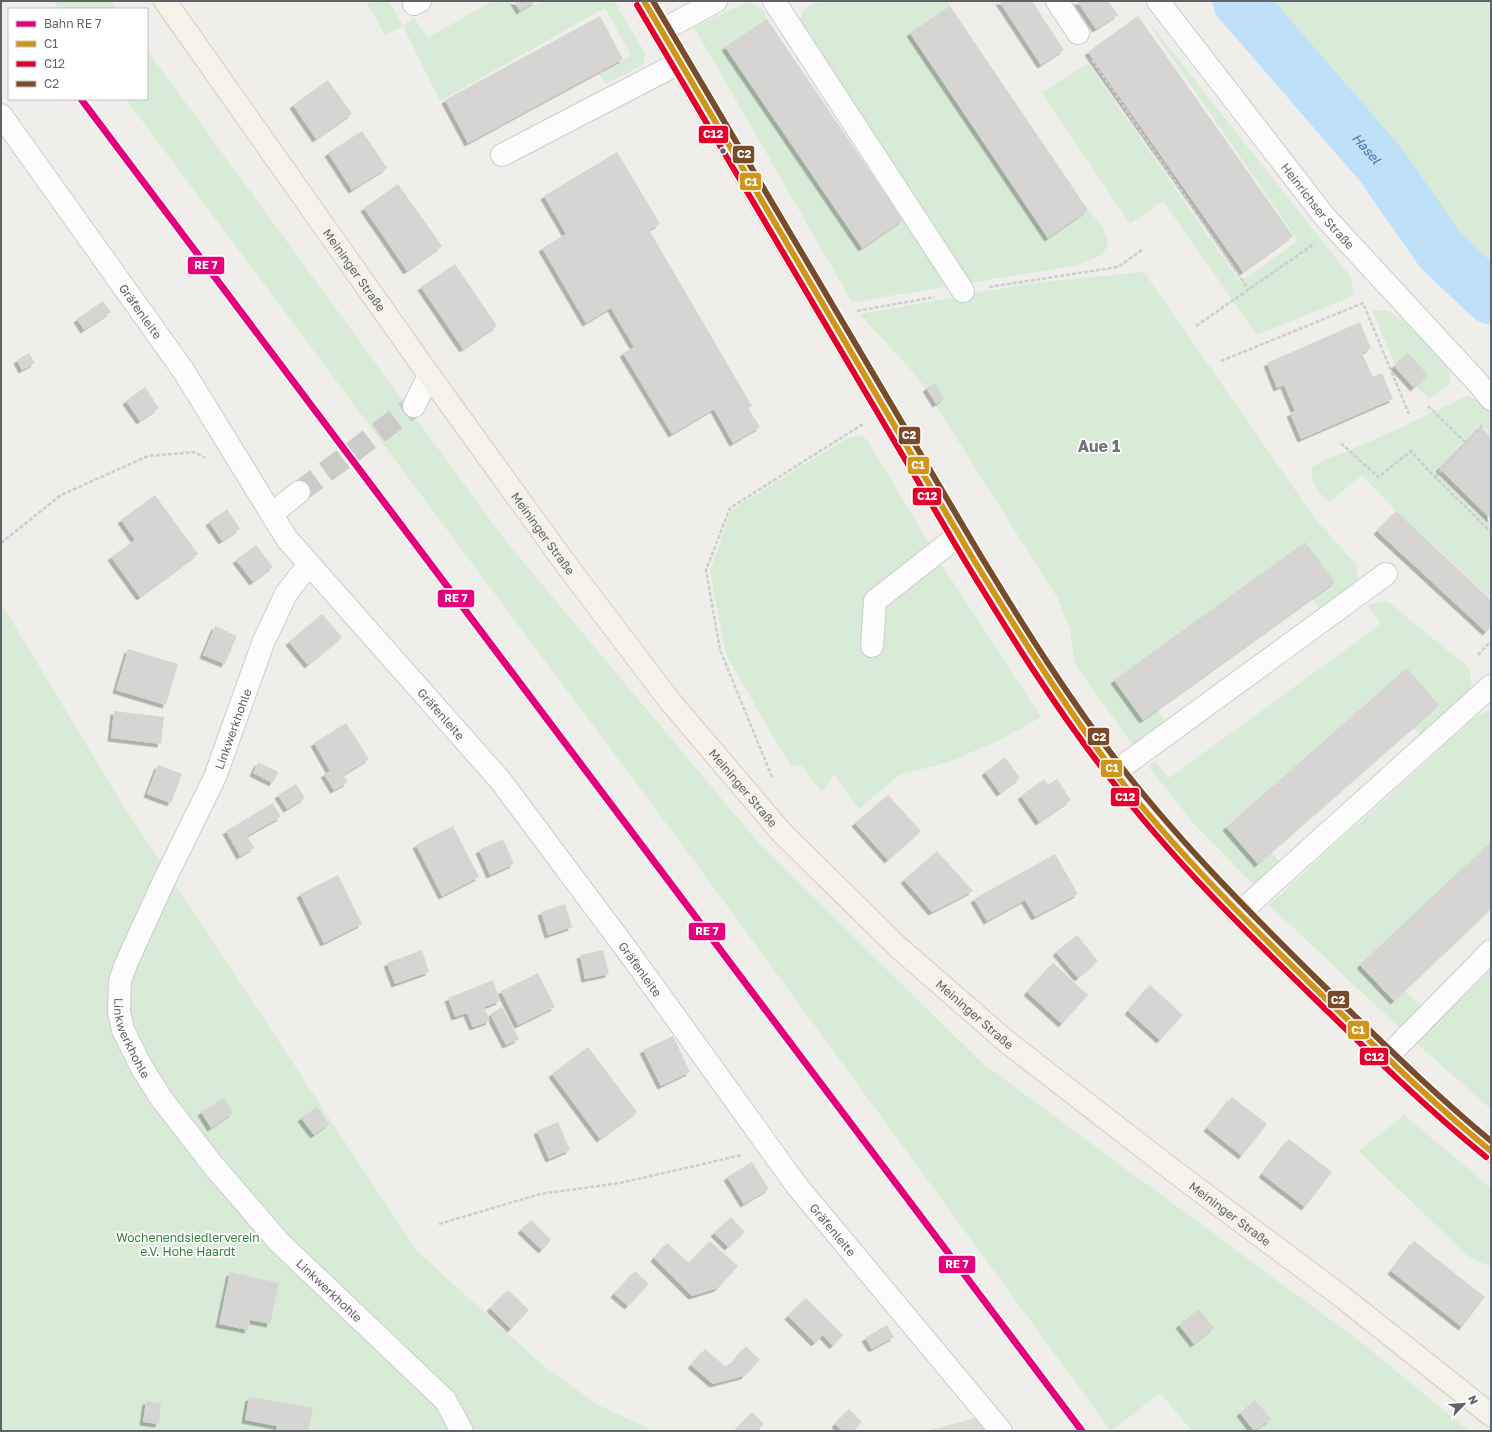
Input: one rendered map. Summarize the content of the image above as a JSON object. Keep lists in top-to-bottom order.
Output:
{
  "streets": {
    "main road": ["Meininger Straße"],
    "street": ["Heinrichser Straße", "Gräfenleite", "Linkwerkhohle"]
  },
  "crossings": [
    ["Gräfenleite", "Linkwerkhohle"]
  ],
  "districts": ["Aue 1"],
  "water": ["Hasel"],
  "parks": ["Wochenendsiedlerverein e.V. Hohe Haardt"],
  "lines": ["transit line C1", "transit line C2", "transit line C12"],
  "legend": [
    "Bahn RE 7",
    "C1",
    "C12",
    "C2"
  ],
  "north": "top right"
}
